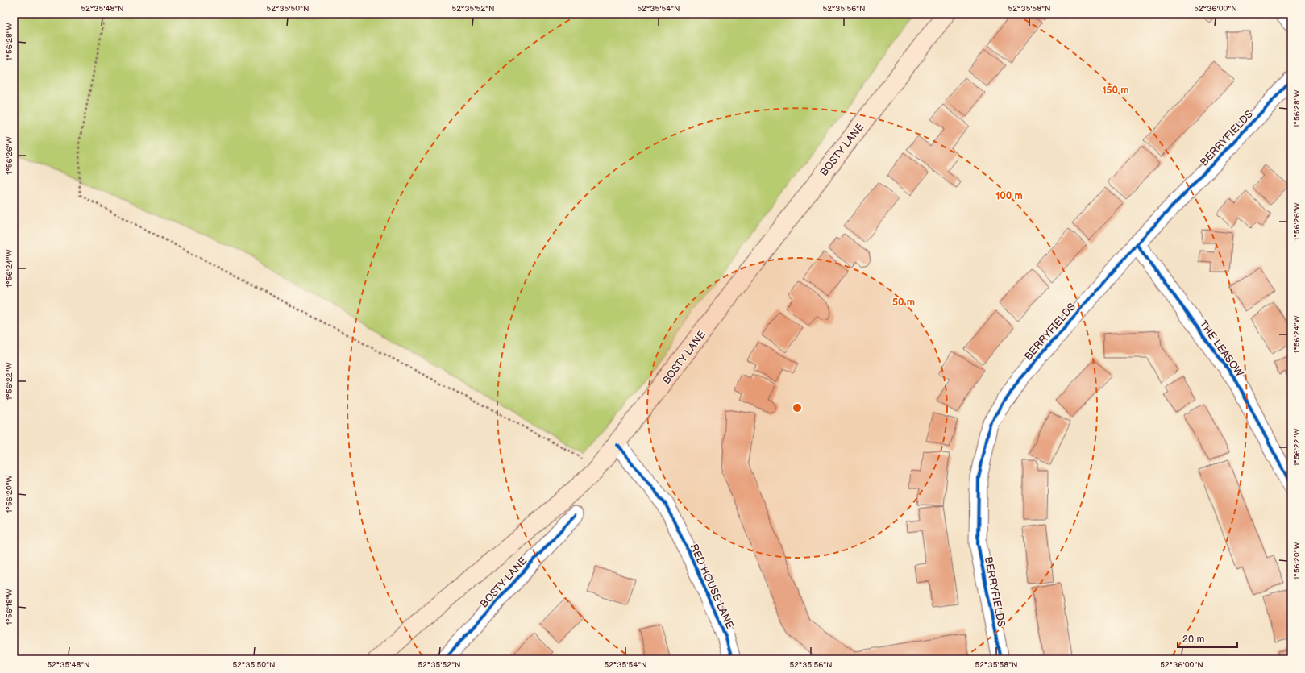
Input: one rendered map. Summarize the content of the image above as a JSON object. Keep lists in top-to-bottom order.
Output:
{
  "streets": {
    "main road": ["BOSTY LANE"],
    "street": ["BERRYFIELDS", "THE LEASOW", "RED HOUSE LANE"]
  },
  "crossings": [
    ["BERRYFIELDS", "THE LEASOW"],
    ["BOSTY LANE", "RED HOUSE LANE"]
  ],
  "scale_bar": "20 m",
  "coordinates": [
    "52°35'48\"N",
    "52°35'50\"N",
    "52°35'52\"N",
    "52°35'54\"N",
    "52°35'56\"N",
    "52°35'58\"N",
    "52°36'00\"N",
    "1°56'28\"W",
    "1°56'26\"W",
    "1°56'24\"W",
    "1°56'22\"W",
    "1°56'20\"W",
    "1°56'18\"W"
  ],
  "rings": ["150 m", "100 m", "50 m"]
}
